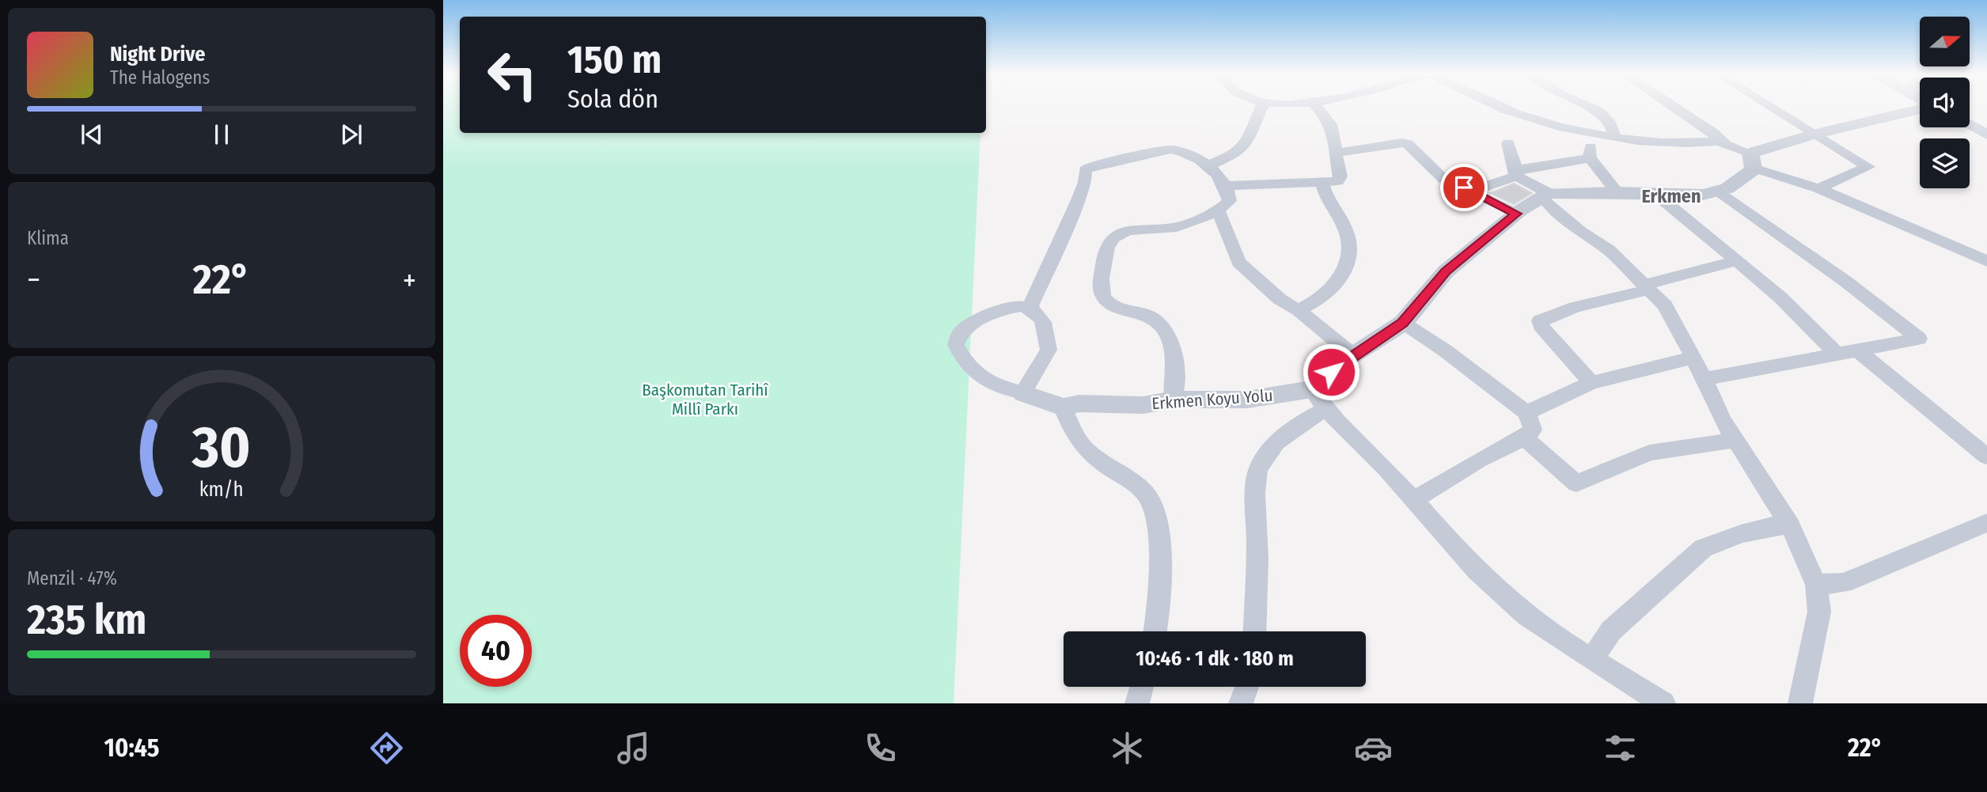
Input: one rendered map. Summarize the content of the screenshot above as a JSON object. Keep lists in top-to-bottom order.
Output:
{
  "streets": {
    "street": ["Erkmen Koyu Yolu"]
  },
  "districts": ["Erkmen"],
  "parks": ["Başkomutan Tarihî Millî Parkı"],
  "north": "right",
  "page": {
    "turn": ["150 m", "Sola dön"],
    "song": ["Night Drive", "The Halogens"],
    "tile": [
      "Klima",
      ["Menzil · 47%", "235 km"]
    ],
    "heat": ["−", "22°", "+"],
    "limit": "40",
    "trip": "10:46 · 1 dk · 180 m",
    "tabs": ["10:45", "22°"],
    "gauge": ["30", "km/h"]
  }
}
